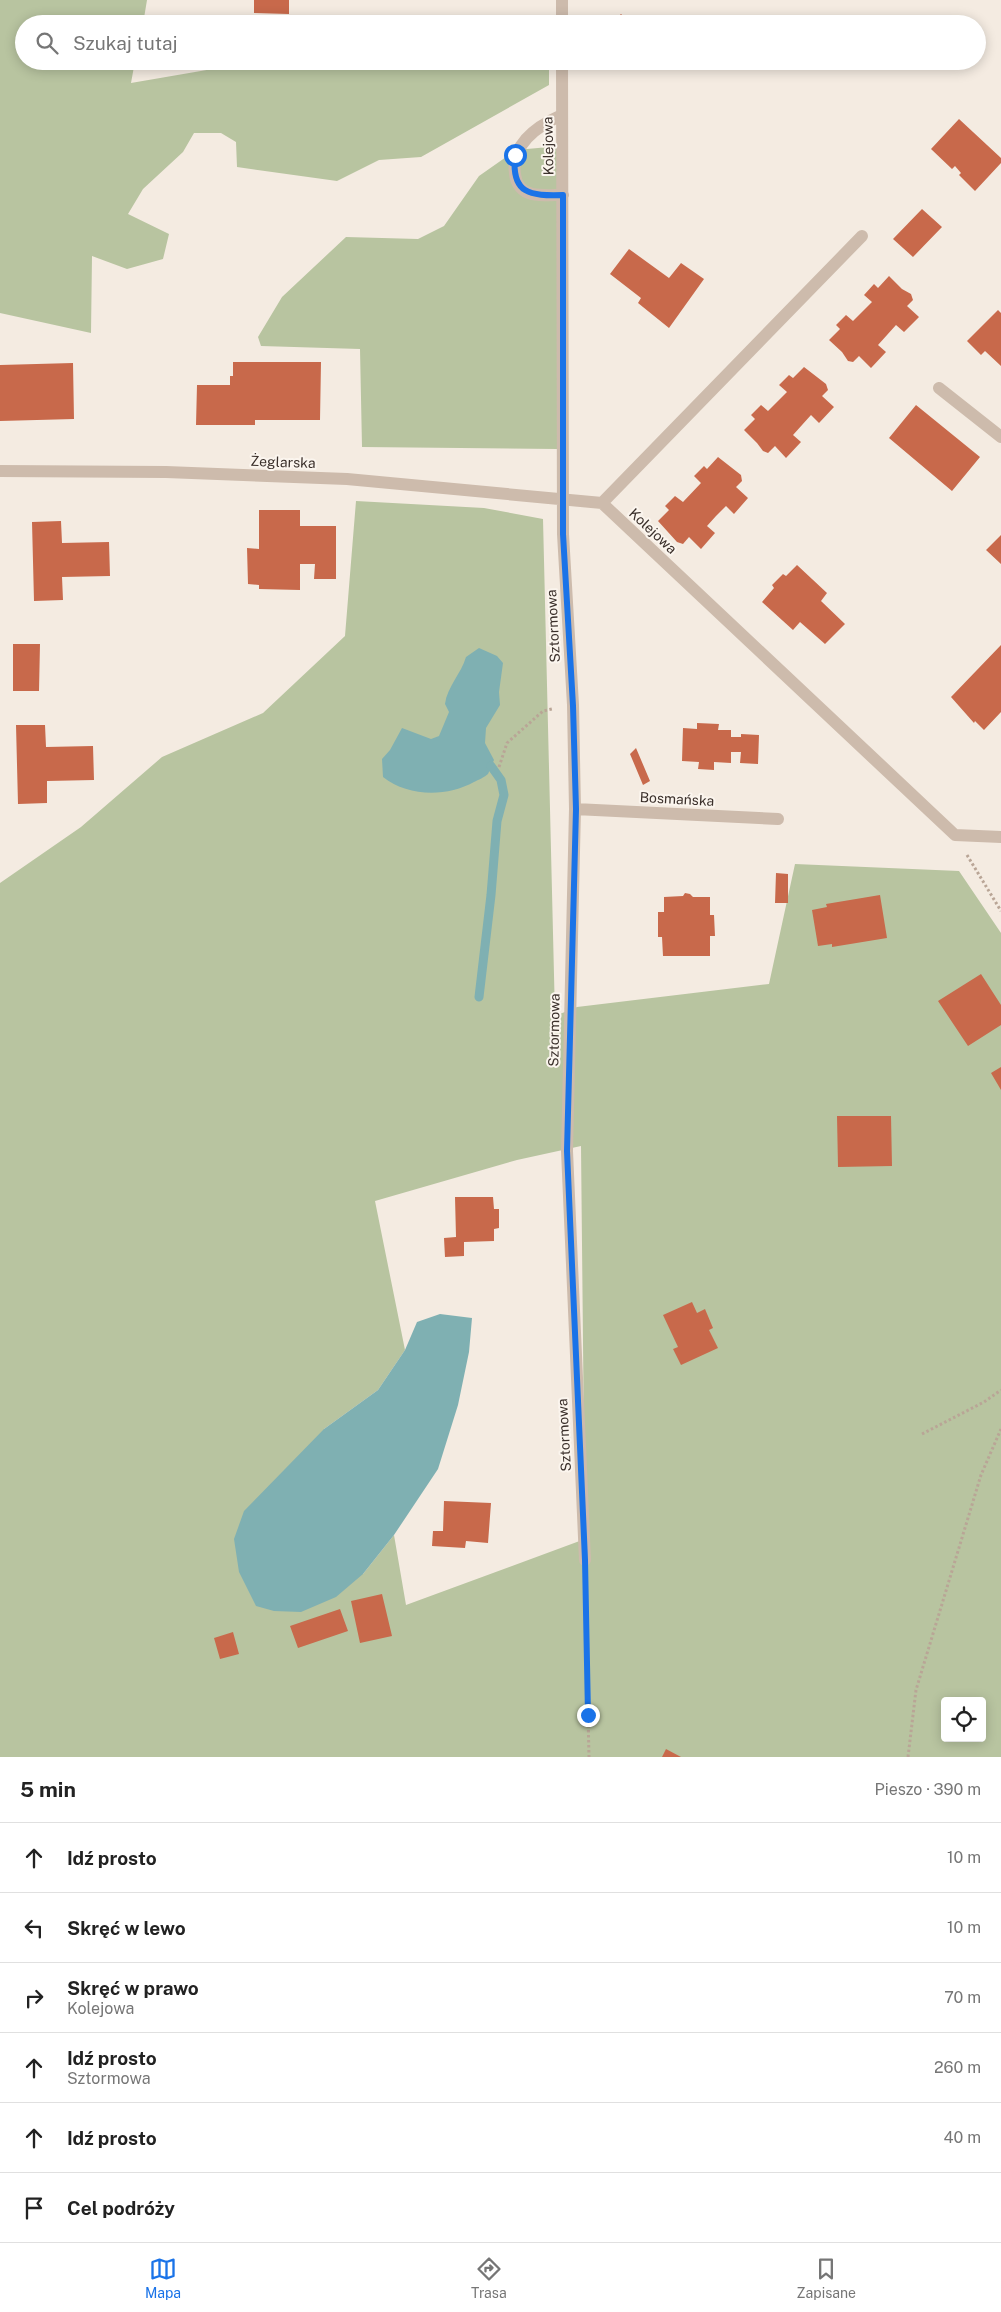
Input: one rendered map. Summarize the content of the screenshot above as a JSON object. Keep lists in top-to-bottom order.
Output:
{
  "streets": {
    "street": [
      "Kolejowa",
      "Żeglarska",
      "Sztormowa",
      "Bosmańska"
    ]
  },
  "crossings": [
    ["Kolejowa", "Żeglarska"],
    ["Kolejowa", "Sztormowa"],
    ["Żeglarska", "Sztormowa"],
    ["Sztormowa", "Bosmańska"]
  ],
  "page": {
    "search": "Szukaj tutaj",
    "heading": ["5 min", "Pieszo · 390 m"],
    "list": [
      ["Idź prosto", "10 m"],
      ["Skręć w lewo", "10 m"],
      ["Skręć w prawo", "Kolejowa", "70 m"],
      ["Idź prosto", "Sztormowa", "260 m"],
      ["Idź prosto", "40 m"],
      "Cel podróży"
    ],
    "nav": ["Mapa", "Trasa", "Zapisane"]
  }
}
